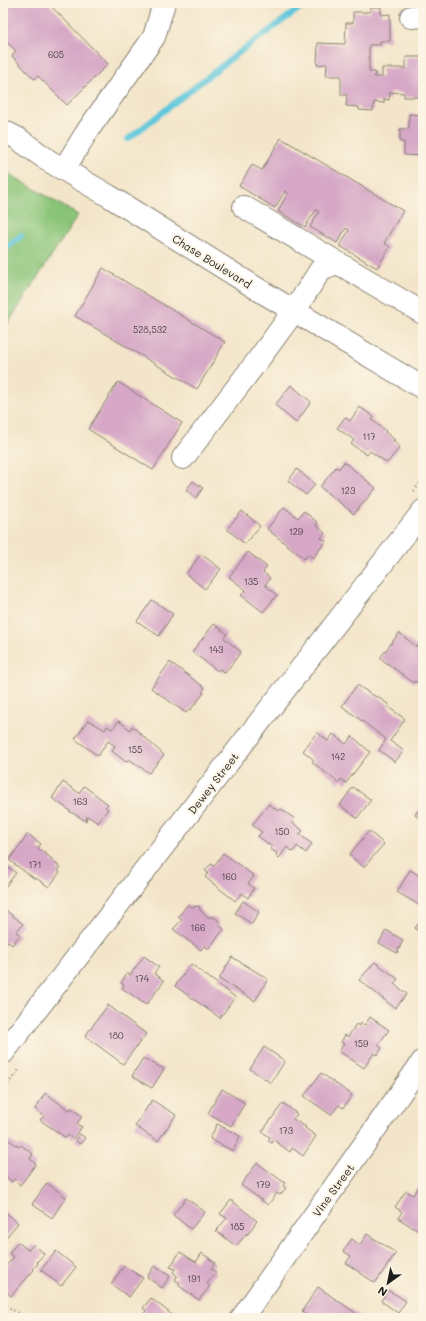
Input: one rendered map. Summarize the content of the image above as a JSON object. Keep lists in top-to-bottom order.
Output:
{
  "streets": {
    "street": ["Chase Boulevard", "Dewey Street", "Vine Street"]
  },
  "house_numbers": [
    "605",
    "528,532",
    "117",
    "123",
    "129",
    "135",
    "143",
    "155",
    "142",
    "163",
    "150",
    "171",
    "160",
    "166",
    "174",
    "180",
    "159",
    "173",
    "179",
    "185",
    "191"
  ],
  "north": "bottom left"
}
